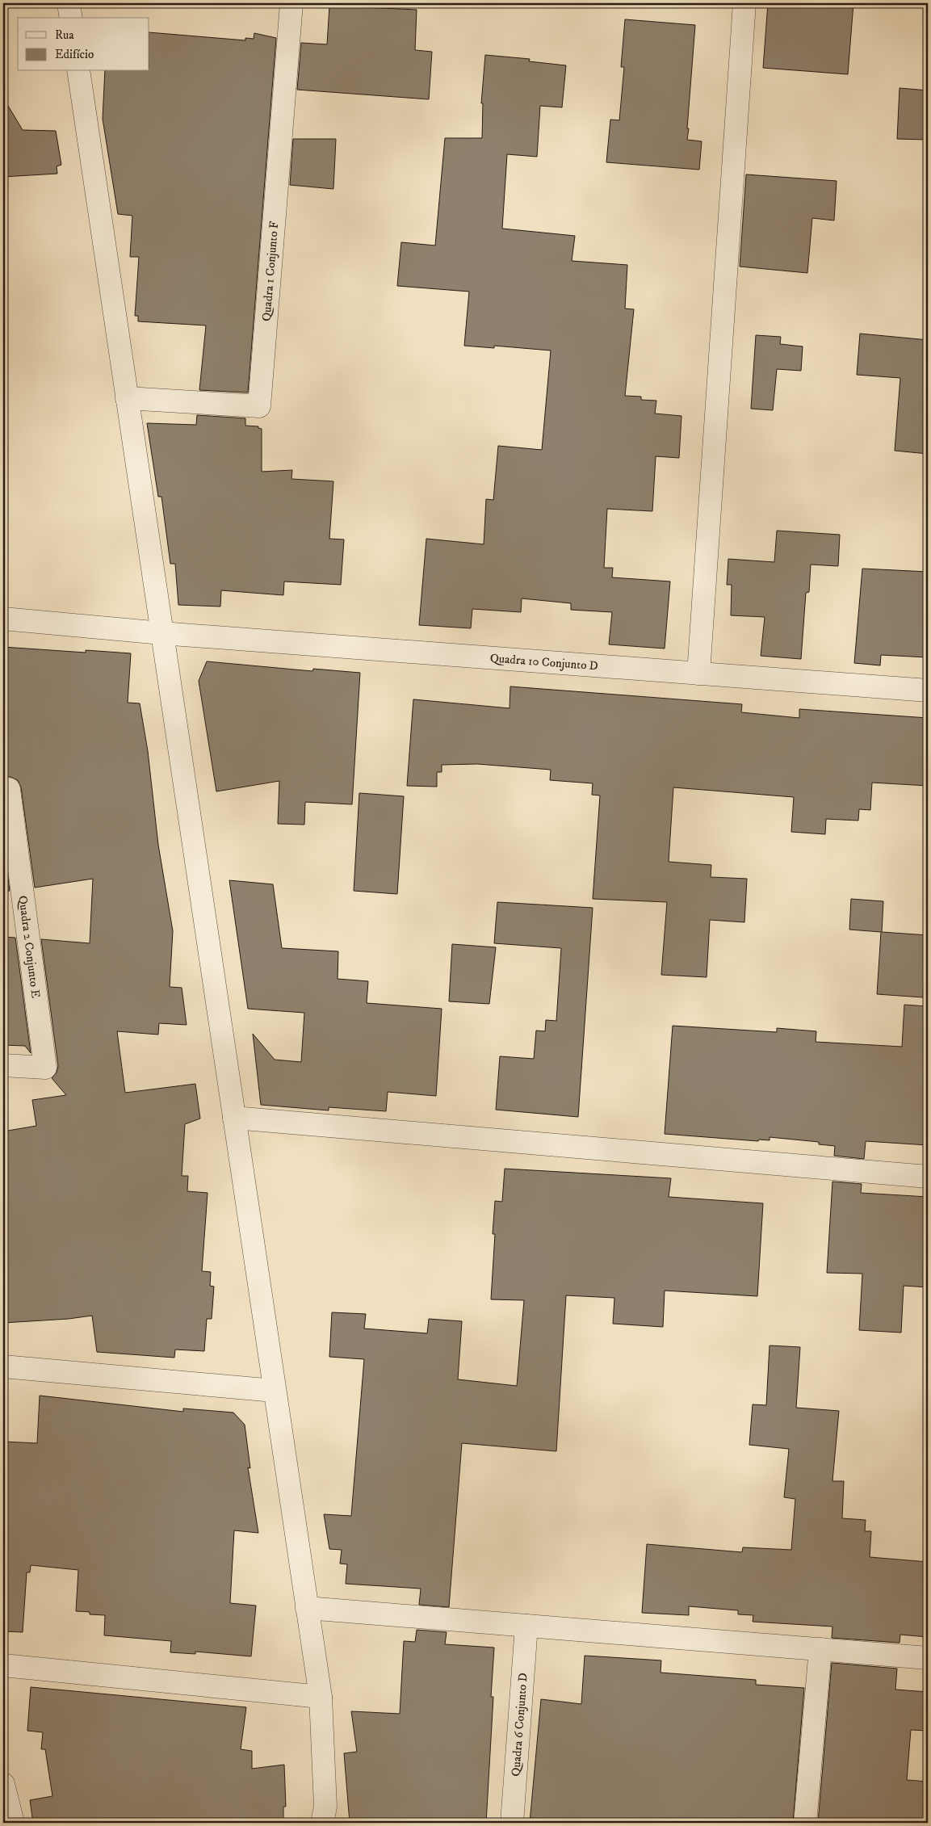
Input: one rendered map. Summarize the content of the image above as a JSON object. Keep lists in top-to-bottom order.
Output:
{
  "streets": {
    "street": [
      "Quadra 1 Conjunto F",
      "Quadra 10 Conjunto D",
      "Quadra 2 Conjunto E",
      "Quadra 6 Conjunto D"
    ]
  },
  "legend": ["Rua", "Edifício"]
}
